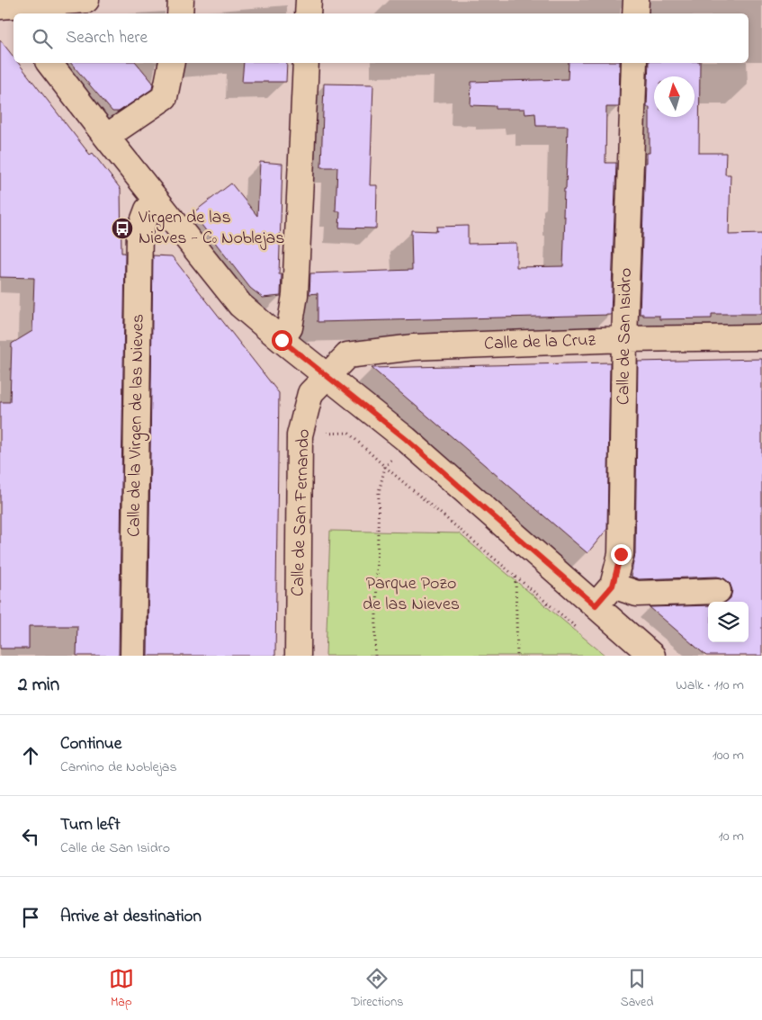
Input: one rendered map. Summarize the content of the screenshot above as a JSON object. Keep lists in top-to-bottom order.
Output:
{
  "streets": {
    "street": [
      "Calle de San Isidro",
      "Calle de la Cruz",
      "Calle de la Virgen de las Nieves",
      "Calle de San Fernando"
    ]
  },
  "crossings": [
    ["Calle de San Isidro", "Calle de la Cruz"],
    ["Calle de la Cruz", "Calle de San Fernando"]
  ],
  "parks": ["Parque Pozo de las Nieves"],
  "places": {
    "bus stop": ["Virgen de las Nieves - Cº Noblejas"]
  },
  "north": "top",
  "page": {
    "search": "Search here",
    "heading": ["2 min", "Walk · 110 m"],
    "list": [
      ["Continue", "Camino de Noblejas", "100 m"],
      ["Turn left", "Calle de San Isidro", "10 m"],
      "Arrive at destination"
    ],
    "nav": ["Map", "Directions", "Saved"]
  }
}
